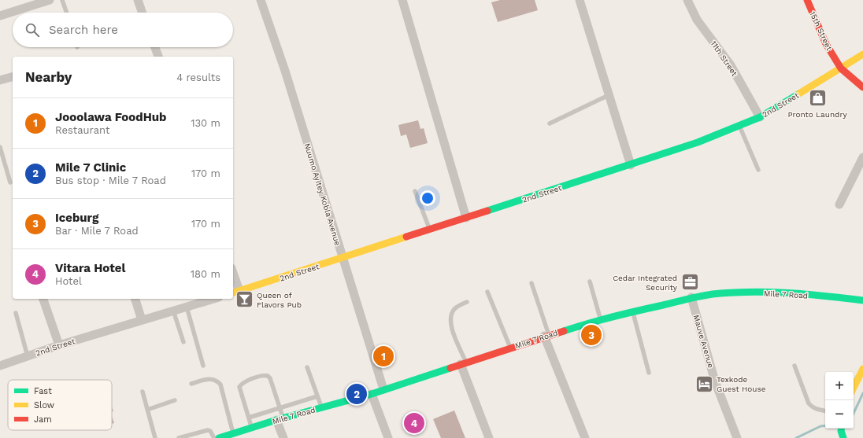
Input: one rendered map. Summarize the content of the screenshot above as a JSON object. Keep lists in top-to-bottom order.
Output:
{
  "streets": {
    "street": [
      "15th Street",
      "11th Street",
      "2nd Street",
      "Nuumo Ayitey Kobla Avenue",
      "Mile 7 Road",
      "Mauve Avenue"
    ]
  },
  "crossings": [
    ["15th Street", "2nd Street"],
    ["11th Street", "2nd Street"],
    ["2nd Street", "Nuumo Ayitey Kobla Avenue"],
    ["Nuumo Ayitey Kobla Avenue", "Mile 7 Road"],
    ["Mile 7 Road", "Mauve Avenue"]
  ],
  "places": {
    "shop": ["Pronto Laundry"],
    "office": ["Cedar Integrated Security"],
    "bar": ["Queen of Flavors Pub"],
    "hotel": ["Texkode Guest House"]
  },
  "legend": ["Fast", "Slow", "Jam"],
  "page": {
    "search": "Search here",
    "heading": ["Nearby", "4 results"],
    "list": [
      {
        "mark": "1",
        "name": "Jooolawa FoodHub",
        "note": "Restaurant",
        "value": "130 m"
      },
      {
        "mark": "2",
        "name": "Mile 7 Clinic",
        "note": "Bus stop · Mile 7 Road",
        "value": "170 m"
      },
      {
        "mark": "3",
        "name": "Iceburg",
        "note": "Bar · Mile 7 Road",
        "value": "170 m"
      },
      {
        "mark": "4",
        "name": "Vitara Hotel",
        "note": "Hotel",
        "value": "180 m"
      }
    ],
    "pins": [
      "3",
      "1",
      "2",
      "4"
    ],
    "map_buttons": ["+", "−"]
  }
}
